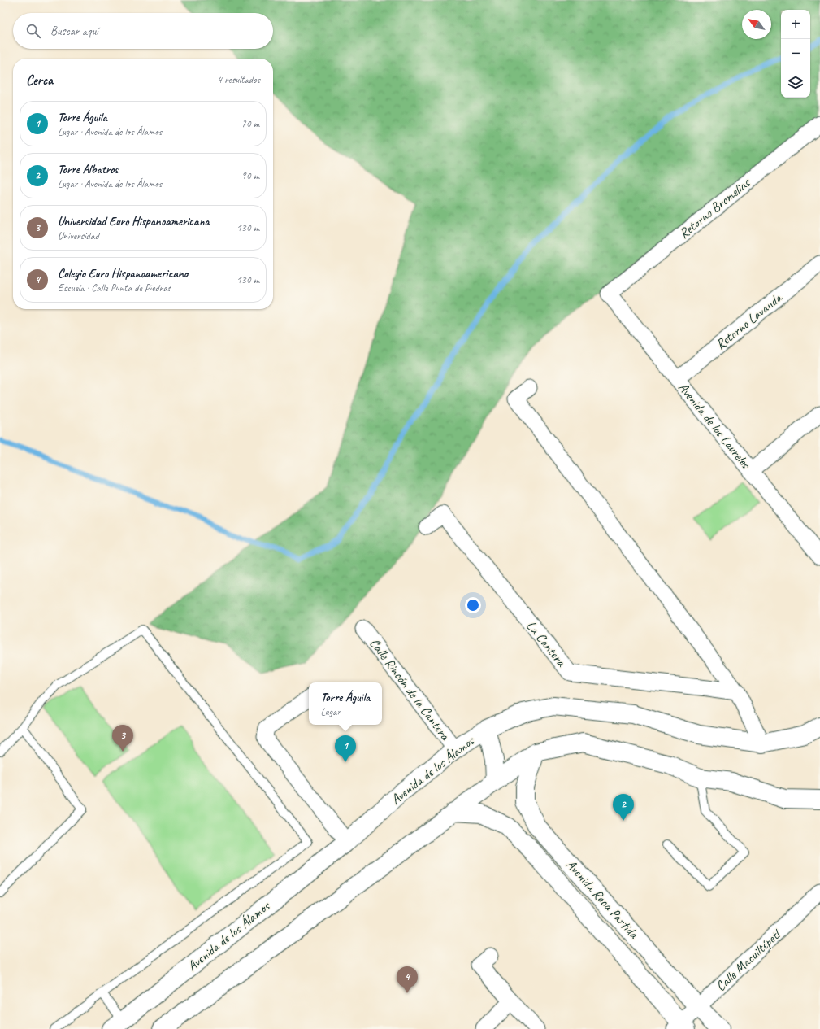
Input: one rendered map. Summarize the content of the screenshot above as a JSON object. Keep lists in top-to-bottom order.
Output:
{
  "streets": {
    "street": [
      "Retorno Bromelias",
      "Retorno Lavanda",
      "Avenida de los Laureles",
      "La Cantera",
      "Calle Rincón de la Cantera",
      "Avenida de los Álamos",
      "Avenida Roca Partida",
      "Calle Macuiltépetl"
    ]
  },
  "crossings": [
    ["Retorno Bromelias", "Avenida de los Laureles"],
    ["Retorno Lavanda", "Avenida de los Laureles"],
    ["Calle Rincón de la Cantera", "Avenida de los Álamos"],
    ["Avenida Roca Partida", "Calle Macuiltépetl"]
  ],
  "north": "top left",
  "page": {
    "map_buttons": ["+", "−"],
    "search": "Buscar aquí",
    "heading": ["Cerca", "4 resultados"],
    "list": [
      {
        "mark": "1",
        "name": "Torre Águila",
        "note": "Lugar · Avenida de los Álamos",
        "value": "70 m"
      },
      {
        "mark": "2",
        "name": "Torre Albatros",
        "note": "Lugar · Avenida de los Álamos",
        "value": "90 m"
      },
      {
        "mark": "3",
        "name": "Universidad Euro Hispanoamericana",
        "note": "Universidad",
        "value": "130 m"
      },
      {
        "mark": "4",
        "name": "Colegio Euro Hispanoamericano",
        "note": "Escuela · Calle Punta de Piedras",
        "value": "130 m"
      }
    ],
    "popup": ["Torre Águila", "Lugar"],
    "pins": [
      "3",
      "1",
      "2",
      "4"
    ]
  }
}
